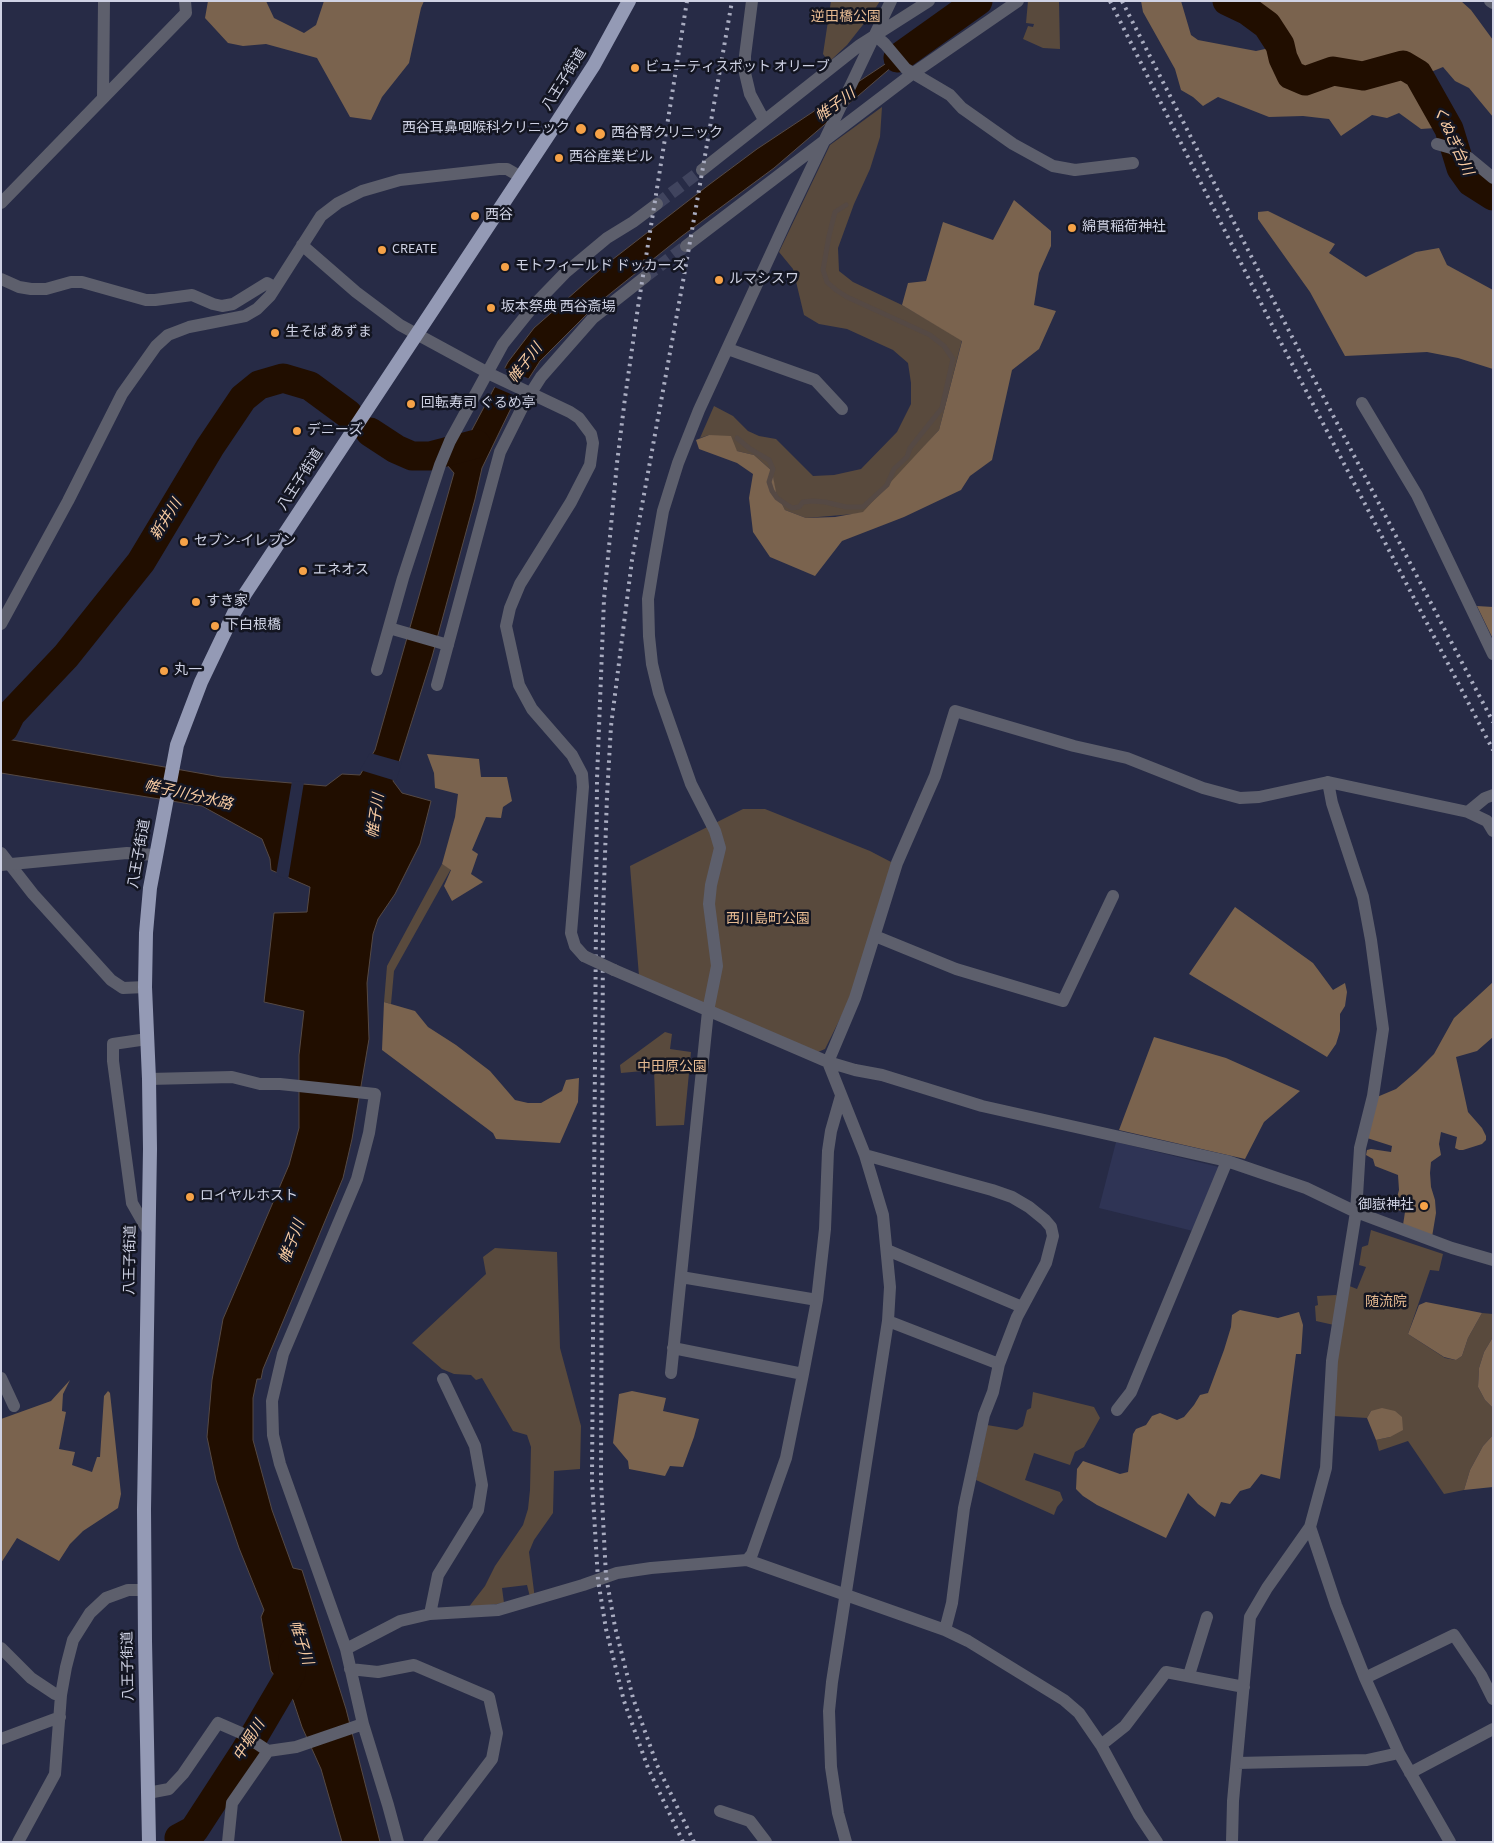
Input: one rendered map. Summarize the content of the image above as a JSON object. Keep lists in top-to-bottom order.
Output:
{
  "streets": {
    "highway": ["八王子街道"]
  },
  "water": [
    "帷子川",
    "くぬぎ台川",
    "新井川",
    "帷子川分水路",
    "中堀川"
  ],
  "parks": [
    "逆田橋公園",
    "西川島町公園",
    "中田原公園",
    "随流院"
  ],
  "places": [
    "ビューティスポット オリーブ",
    "西谷耳鼻咽喉科クリニック",
    "西谷腎クリニック",
    "西谷産業ビル",
    "西谷",
    "綿貫稲荷神社",
    "CREATE",
    "モトフィールド ドッカーズ",
    "ルマシスワ",
    "坂本祭典 西谷斎場",
    "生そば あずま",
    "回転寿司 ぐるめ亭",
    "デニーズ",
    "セブン-イレブン",
    "エネオス",
    "すき家",
    "下白根橋",
    "丸一",
    "ロイヤルホスト",
    "御嶽神社"
  ]
}
